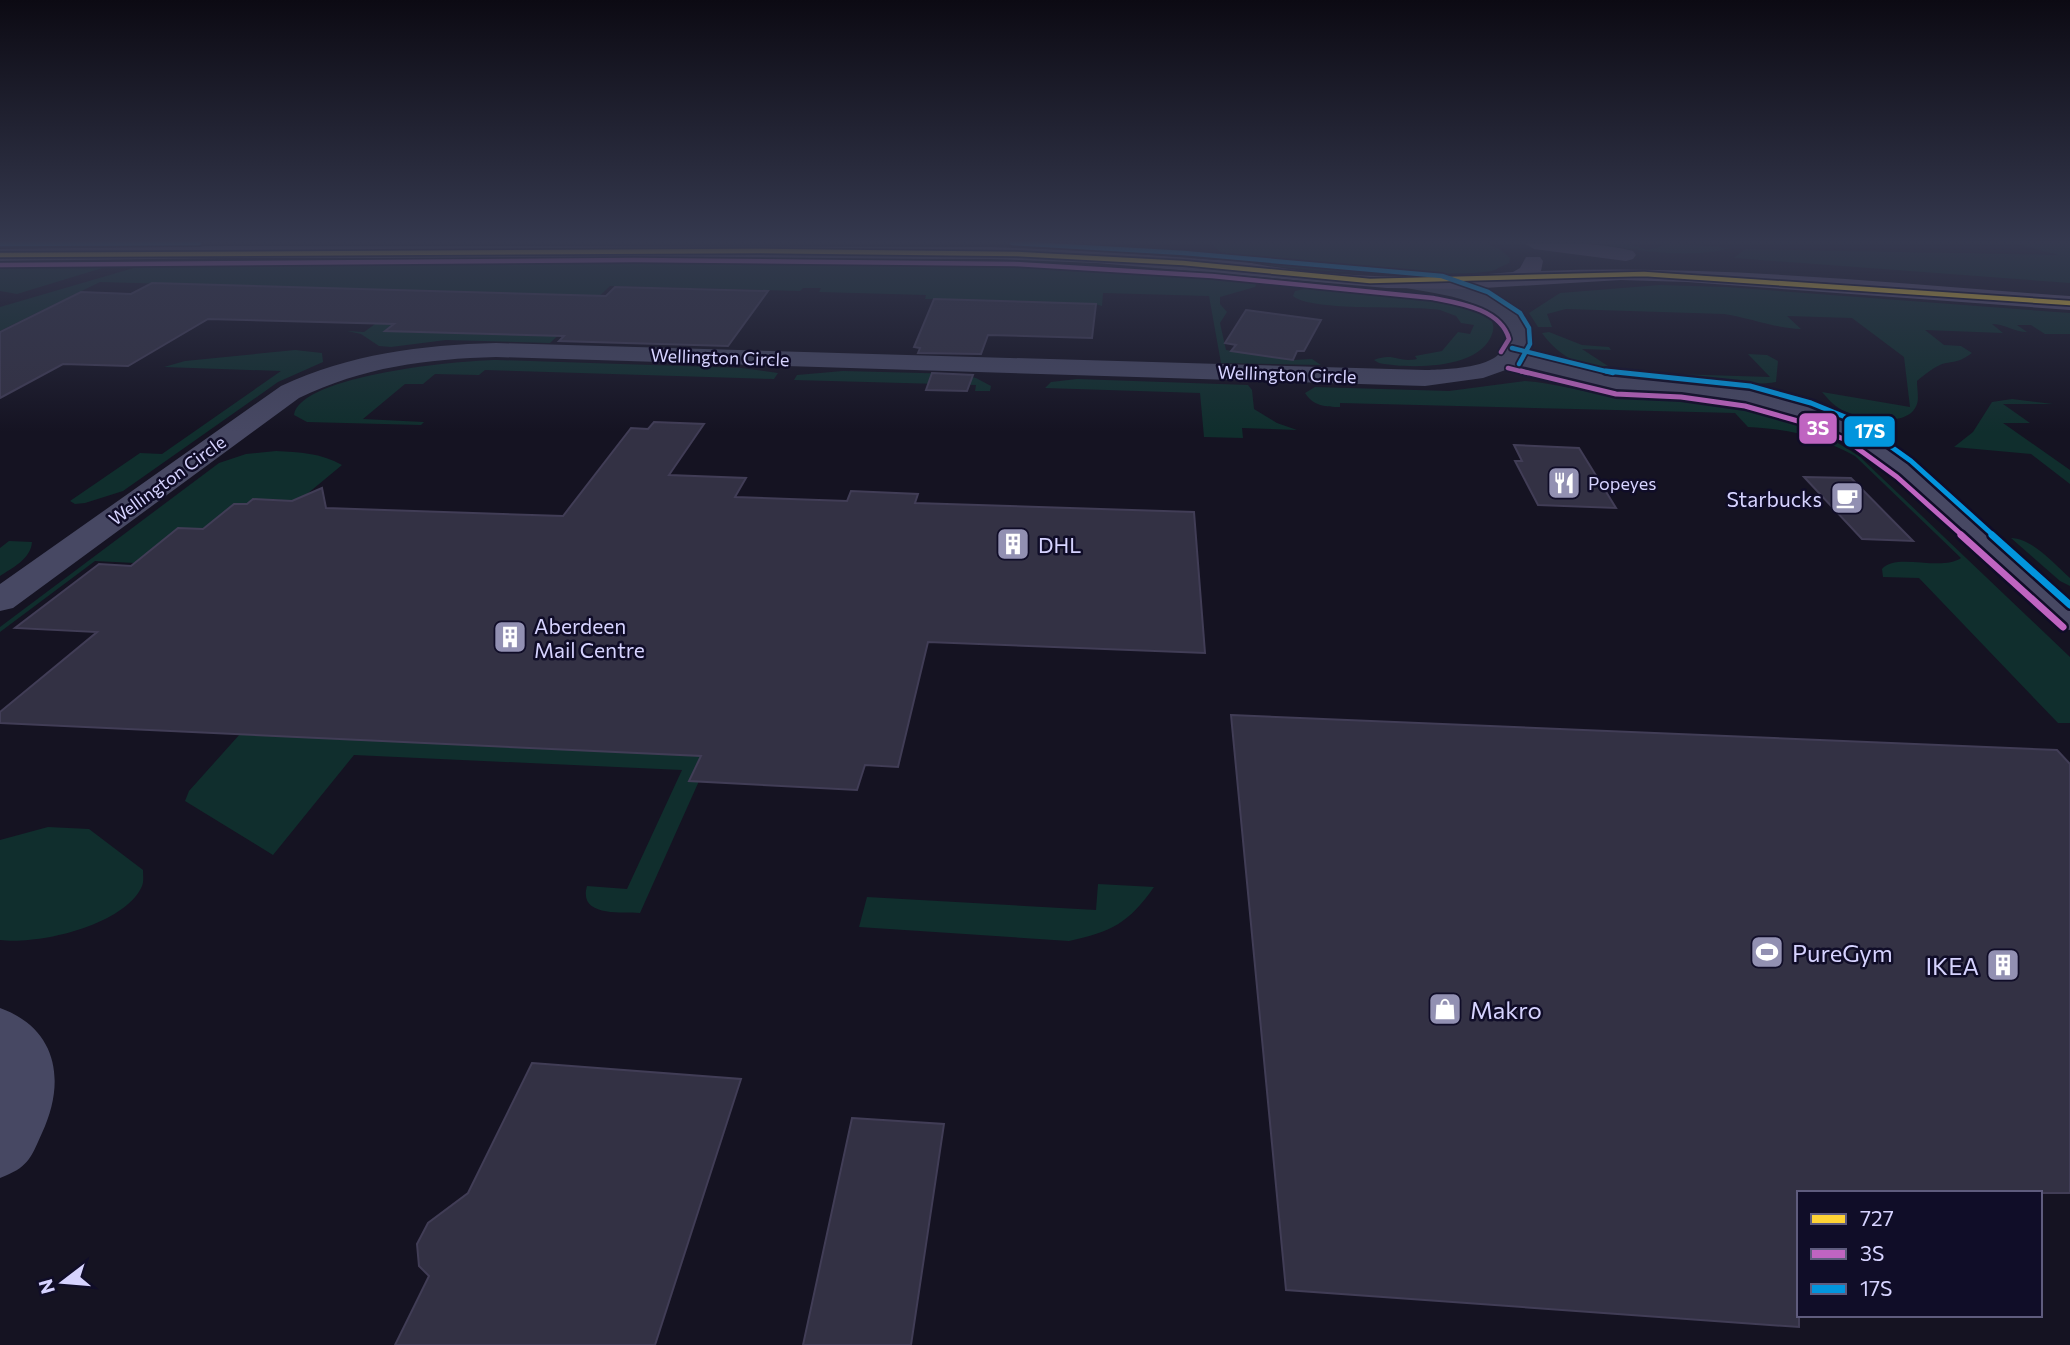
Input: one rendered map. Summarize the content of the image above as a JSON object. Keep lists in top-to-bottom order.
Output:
{
  "streets": {
    "street": ["Wellington Circle"]
  },
  "places": {
    "restaurant": ["Popeyes"],
    "cafe": ["Starbucks"],
    "building": ["DHL", "Aberdeen Mail Centre", "IKEA"],
    "sports": ["PureGym"],
    "shop": ["Makro"]
  },
  "lines": ["transit line 3S", "transit line 17S"],
  "legend": ["727", "3S", "17S"],
  "north": "left"
}
